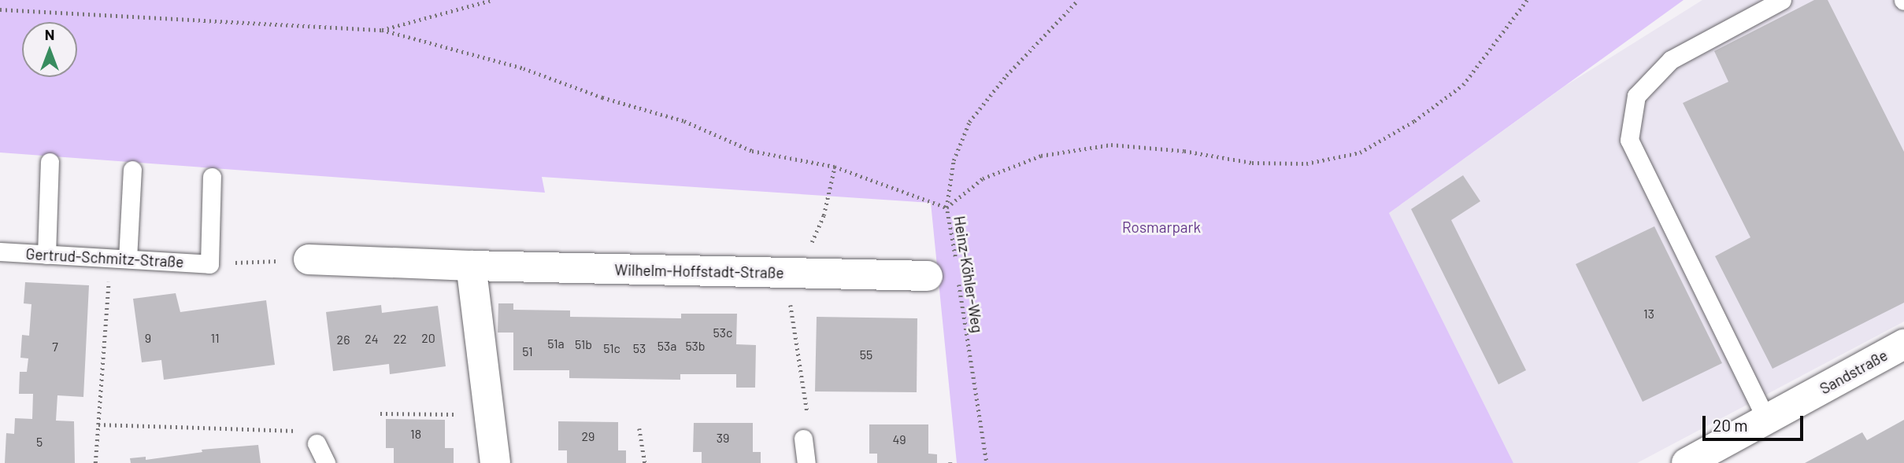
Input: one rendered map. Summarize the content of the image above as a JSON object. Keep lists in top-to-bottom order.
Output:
{
  "streets": {
    "street": ["Wilhelm-Hoffstadt-Straße", "Sandstraße"],
    "lane": ["Gertrud-Schmitz-Straße"],
    "path": ["Heinz-Köhler-Weg"]
  },
  "parks": ["Rosmarpark"],
  "house_numbers": [
    "13",
    "53c",
    "9",
    "11",
    "20",
    "24",
    "22",
    "26",
    "51a",
    "51b",
    "53a",
    "53b",
    "7",
    "51c",
    "53",
    "51",
    "55",
    "18",
    "29",
    "39",
    "49",
    "5"
  ],
  "scale_bar": "20 m",
  "north": "top"
}
